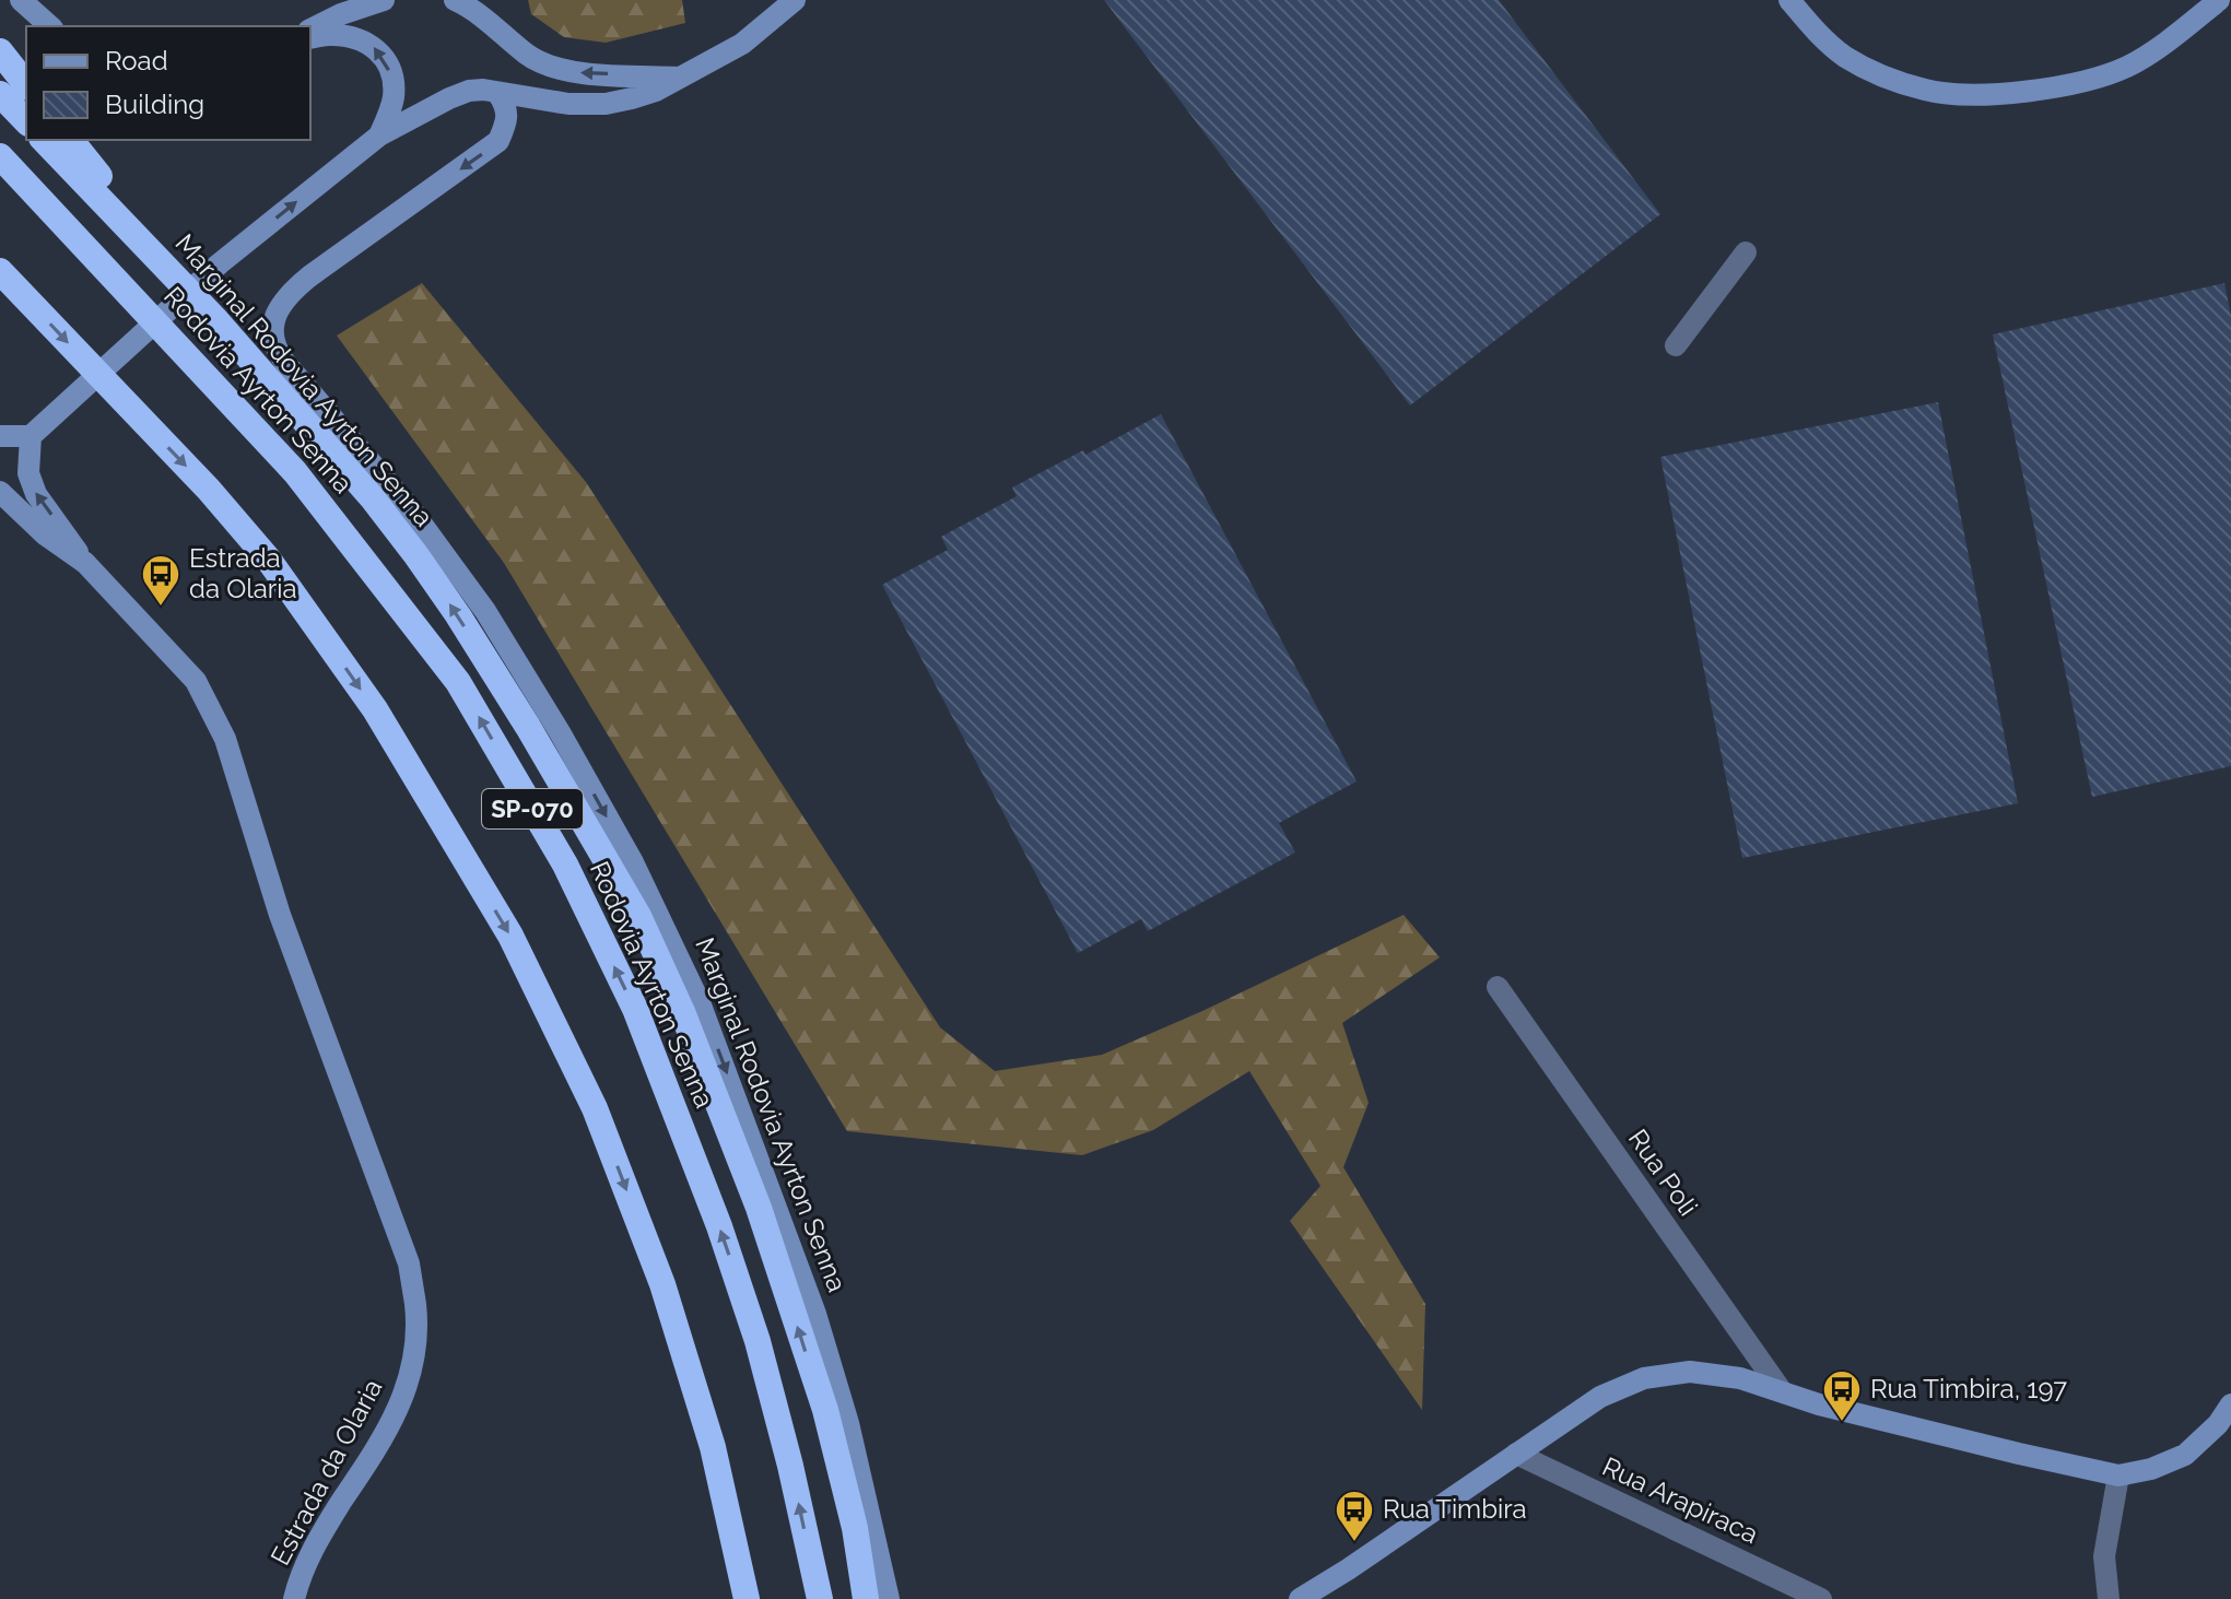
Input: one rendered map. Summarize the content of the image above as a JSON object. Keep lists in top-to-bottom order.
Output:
{
  "streets": {
    "highway": ["Marginal Rodovia Ayrton Senna", "Rodovia Ayrton Senna", "SP-070"],
    "street": ["Rua Poli", "Estrada da Olaria", "Rua Arapiraca"]
  },
  "places": {
    "bus stop": ["Estrada da Olaria", "Rua Timbira, 197", "Rua Timbira"]
  },
  "legend": ["Road", "Building"]
}
